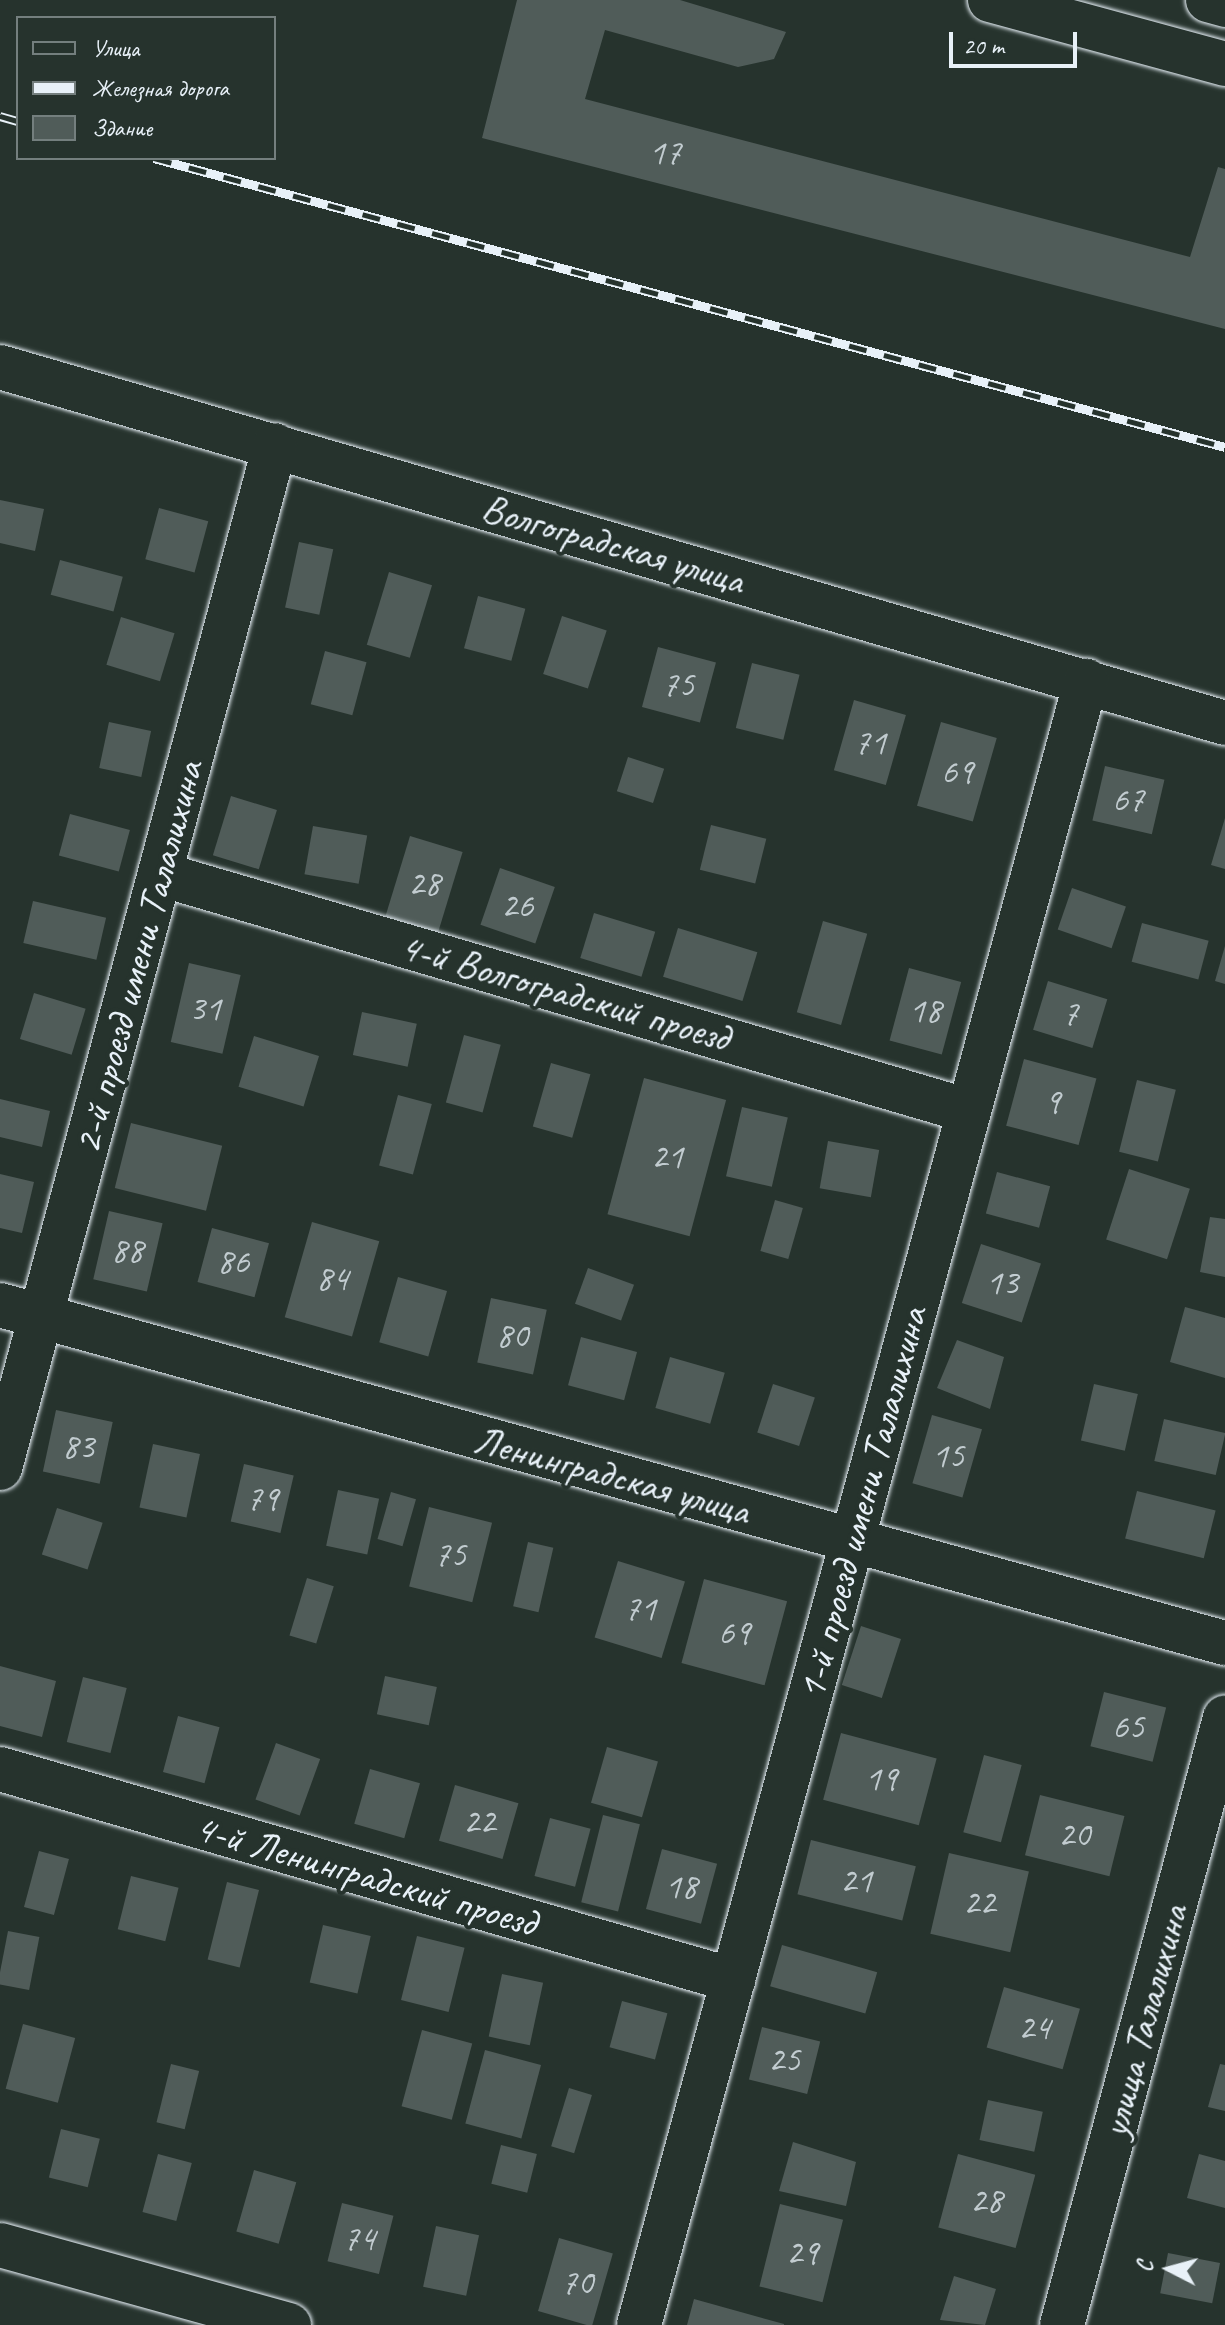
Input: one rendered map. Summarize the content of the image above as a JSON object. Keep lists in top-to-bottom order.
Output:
{
  "streets": {
    "street": [
      "Волгоградская улица",
      "2-й проезд имени Талалихина",
      "4-й Волгоградский проезд",
      "Ленинградская улица",
      "1-й проезд имени Талалихина",
      "4-й Ленинградский проезд",
      "улица Талалихина"
    ]
  },
  "crossings": [
    ["Волгоградская улица", "2-й проезд имени Талалихина"],
    ["Волгоградская улица", "1-й проезд имени Талалихина"],
    ["2-й проезд имени Талалихина", "4-й Волгоградский проезд"],
    ["2-й проезд имени Талалихина", "Ленинградская улица"],
    ["4-й Волгоградский проезд", "1-й проезд имени Талалихина"],
    ["Ленинградская улица", "1-й проезд имени Талалихина"],
    ["1-й проезд имени Талалихина", "4-й Ленинградский проезд"]
  ],
  "house_numbers": [
    "17",
    "75",
    "71",
    "69",
    "67",
    "28",
    "26",
    "31",
    "18",
    "7",
    "9",
    "21",
    "88",
    "86",
    "84",
    "13",
    "80",
    "83",
    "15",
    "79",
    "75",
    "71",
    "69",
    "65",
    "19",
    "22",
    "20",
    "21",
    "18",
    "22",
    "24",
    "25",
    "28",
    "74",
    "29",
    "70"
  ],
  "legend": ["Улица", "Железная дорога", "Здание"],
  "scale_bar": "20 m",
  "north": "left"
}
